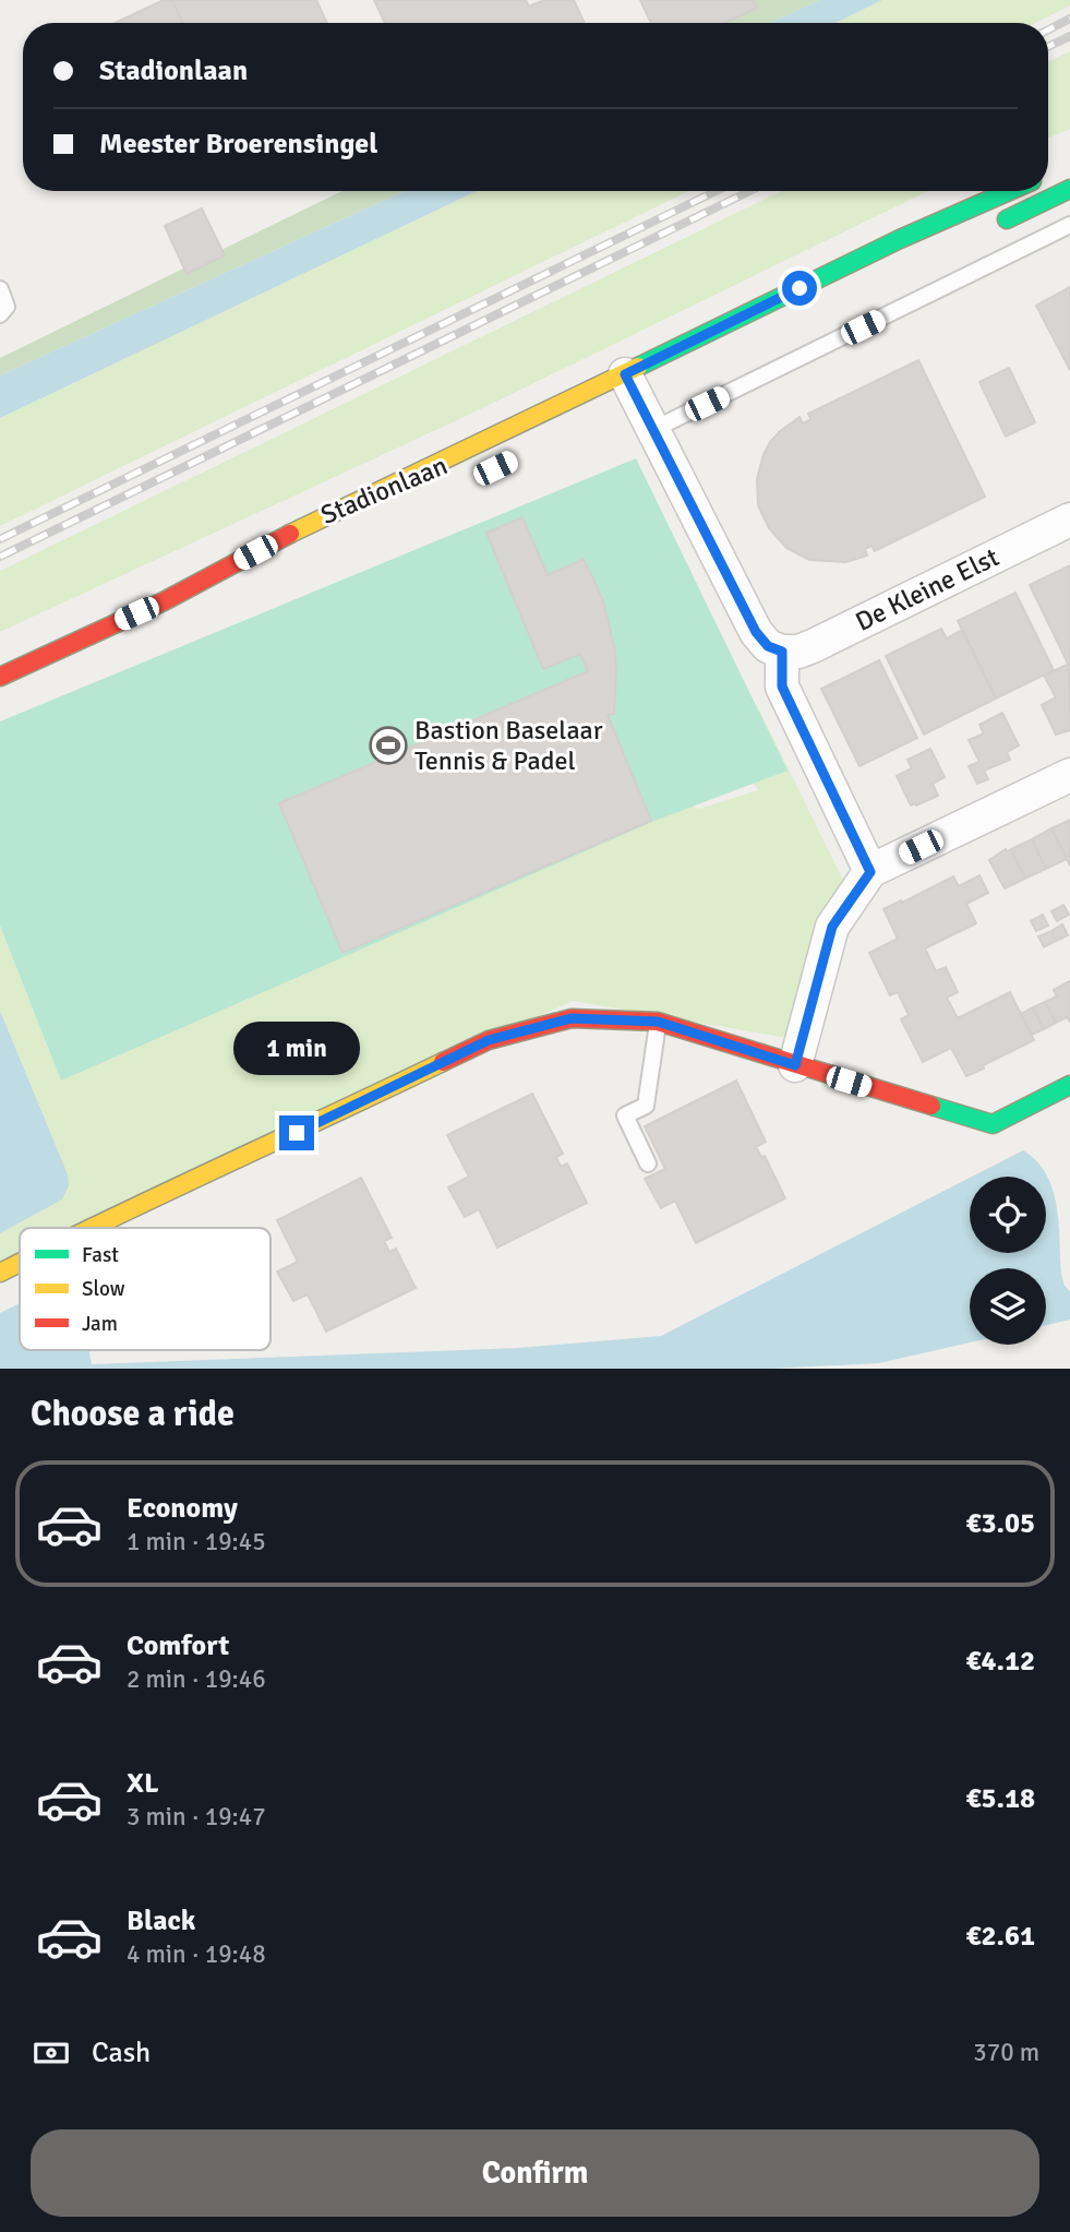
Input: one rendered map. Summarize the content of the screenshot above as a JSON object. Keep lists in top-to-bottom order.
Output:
{
  "streets": {
    "main road": ["Stadionlaan"],
    "street": ["De Kleine Elst"]
  },
  "places": {
    "sports": ["Bastion Baselaar Tennis & Padel"]
  },
  "legend": ["Fast", "Slow", "Jam"],
  "page": {
    "banner": ["Stadionlaan", "Meester Broerensingel"],
    "bubble": "1 min",
    "heading": "Choose a ride",
    "list": [
      {
        "name": "Economy",
        "note": "1 min · 19:45",
        "value": "€3.05"
      },
      {
        "name": "Comfort",
        "note": "2 min · 19:46",
        "value": "€4.12"
      },
      {
        "name": "XL",
        "note": "3 min · 19:47",
        "value": "€5.18"
      },
      {
        "name": "Black",
        "note": "4 min · 19:48",
        "value": "€2.61"
      }
    ],
    "pay": ["Cash", "370 m"],
    "buttons": "Confirm"
  }
}
